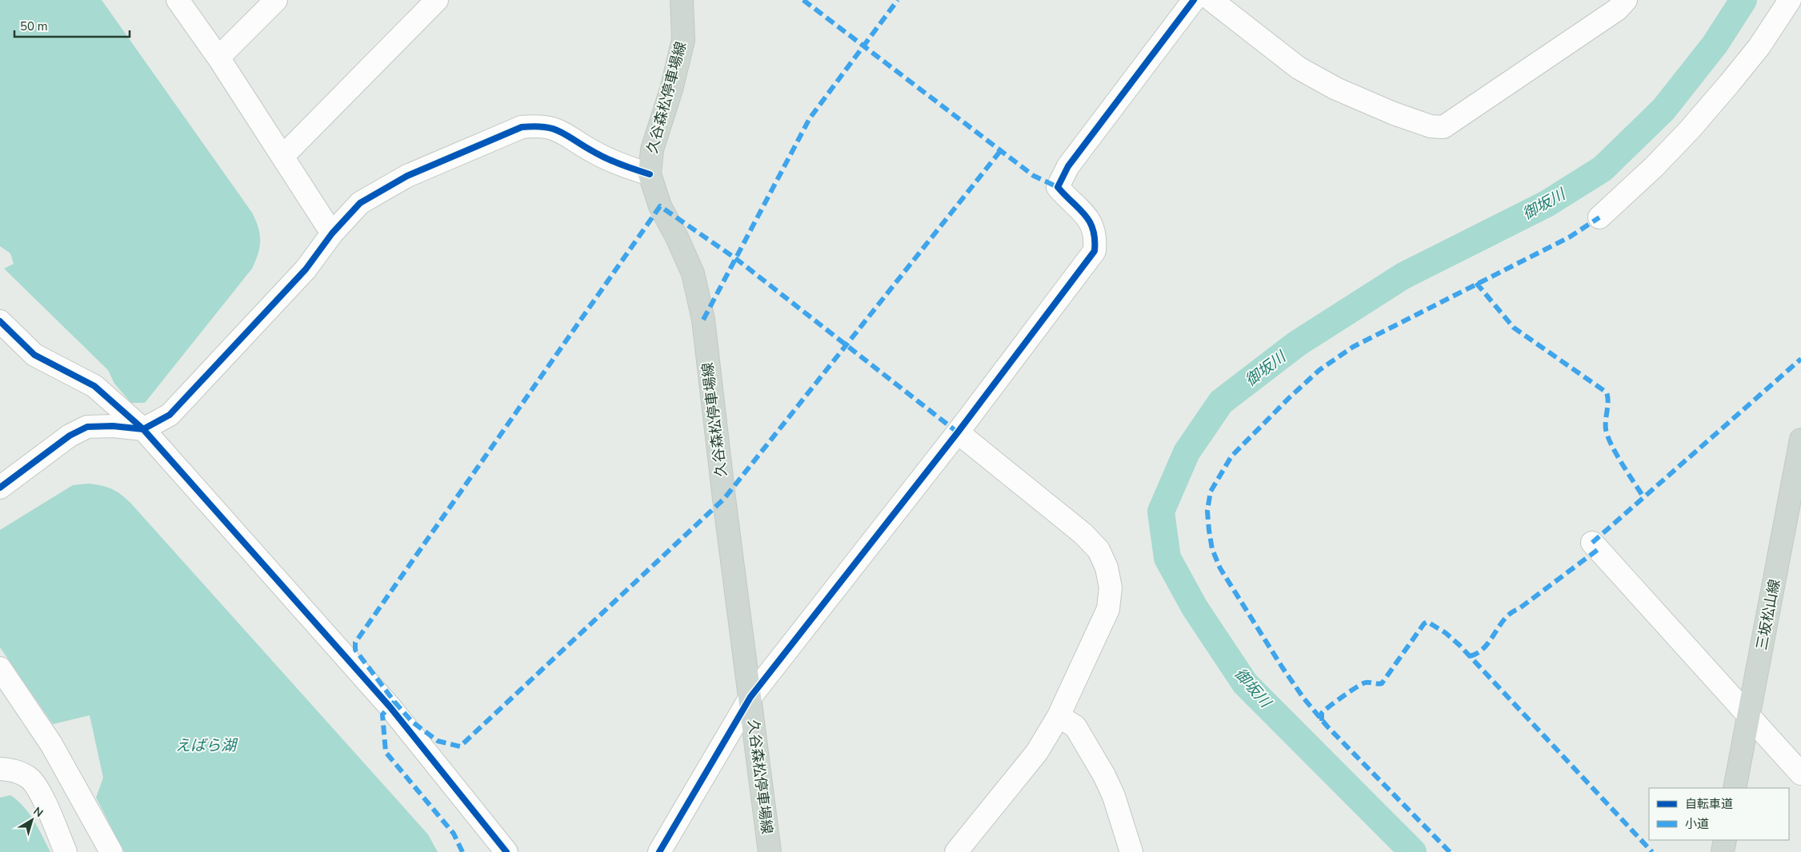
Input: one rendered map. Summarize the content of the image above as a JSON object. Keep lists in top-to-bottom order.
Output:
{
  "streets": {
    "main road": ["久谷森松停車場線", "三坂松山線"]
  },
  "water": ["御坂川", "えばら湖"],
  "legend": ["自転車道", "小道"],
  "scale_bar": "50 m",
  "north": "top right"
}
